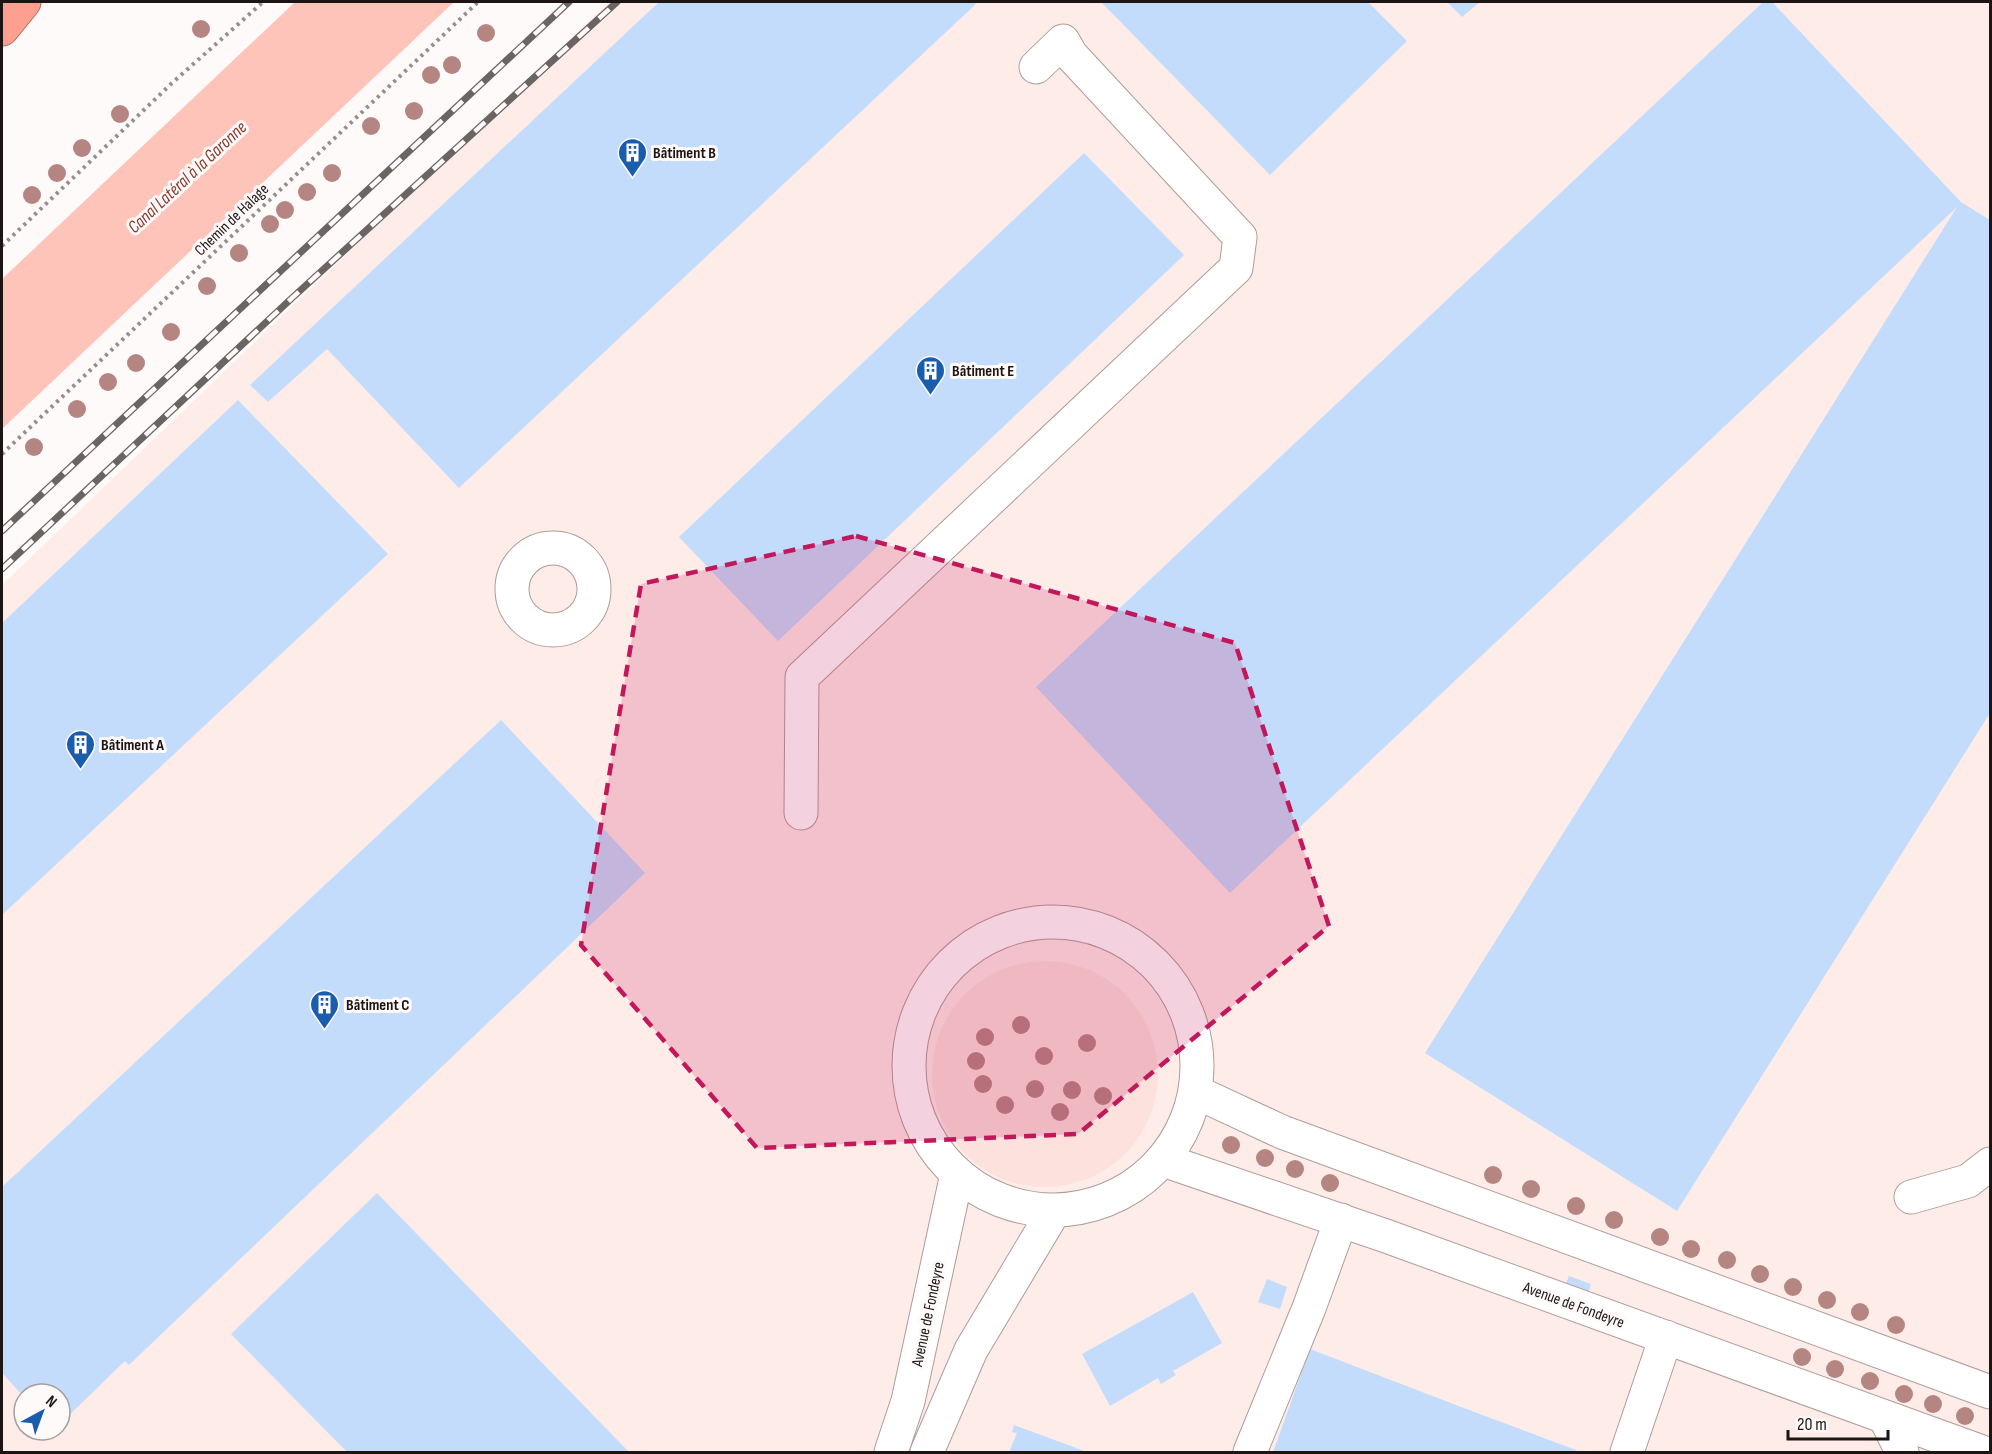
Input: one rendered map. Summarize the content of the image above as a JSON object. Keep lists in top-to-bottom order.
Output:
{
  "streets": {
    "street": ["Avenue de Fondeyre"],
    "path": ["Chemin de Halage"]
  },
  "water": ["Canal Latéral à la Garonne"],
  "places": {
    "building": [
      "Bâtiment B",
      "Bâtiment E",
      "Bâtiment A",
      "Bâtiment C"
    ]
  },
  "scale_bar": "20 m",
  "north": "top right"
}
